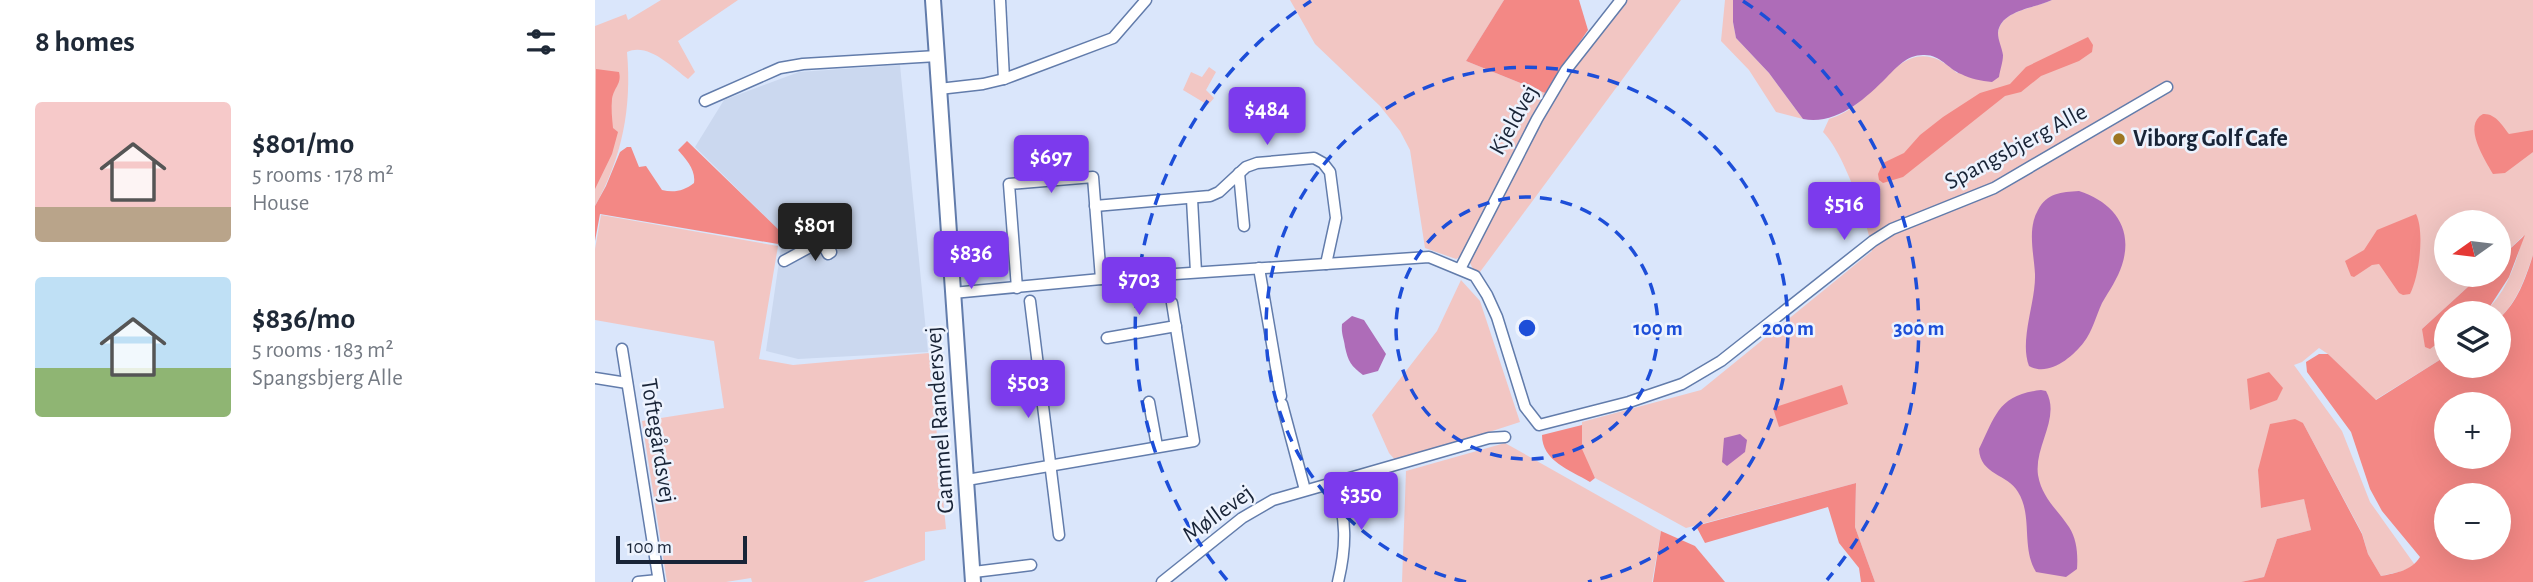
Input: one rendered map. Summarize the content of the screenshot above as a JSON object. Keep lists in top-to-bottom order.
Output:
{
  "streets": {
    "street": [
      "Kjeldvej",
      "Spangsbjerg Alle",
      "Gammel Randersvej",
      "Toftegårdsvej",
      "Møllevej"
    ]
  },
  "crossings": [
    ["Kjeldvej", "Spangsbjerg Alle"],
    ["Spangsbjerg Alle", "Gammel Randersvej"]
  ],
  "places": ["Viborg Golf Cafe"],
  "scale_bar": "100 m",
  "north": "left",
  "page": {
    "heading": "8 homes",
    "list": [
      {
        "name": "$801/mo",
        "note": "5 rooms · 178 m² · House"
      },
      {
        "name": "$836/mo",
        "note": "5 rooms · 183 m² · Spangsbjerg Alle"
      }
    ],
    "price": [
      "$484",
      "$697",
      "$516",
      "$801",
      "$836",
      "$703",
      "$503",
      "$350"
    ],
    "map_buttons": ["+", "−"],
    "scale": "100 m"
  },
  "rings": ["100 m", "200 m", "300 m"]
}
